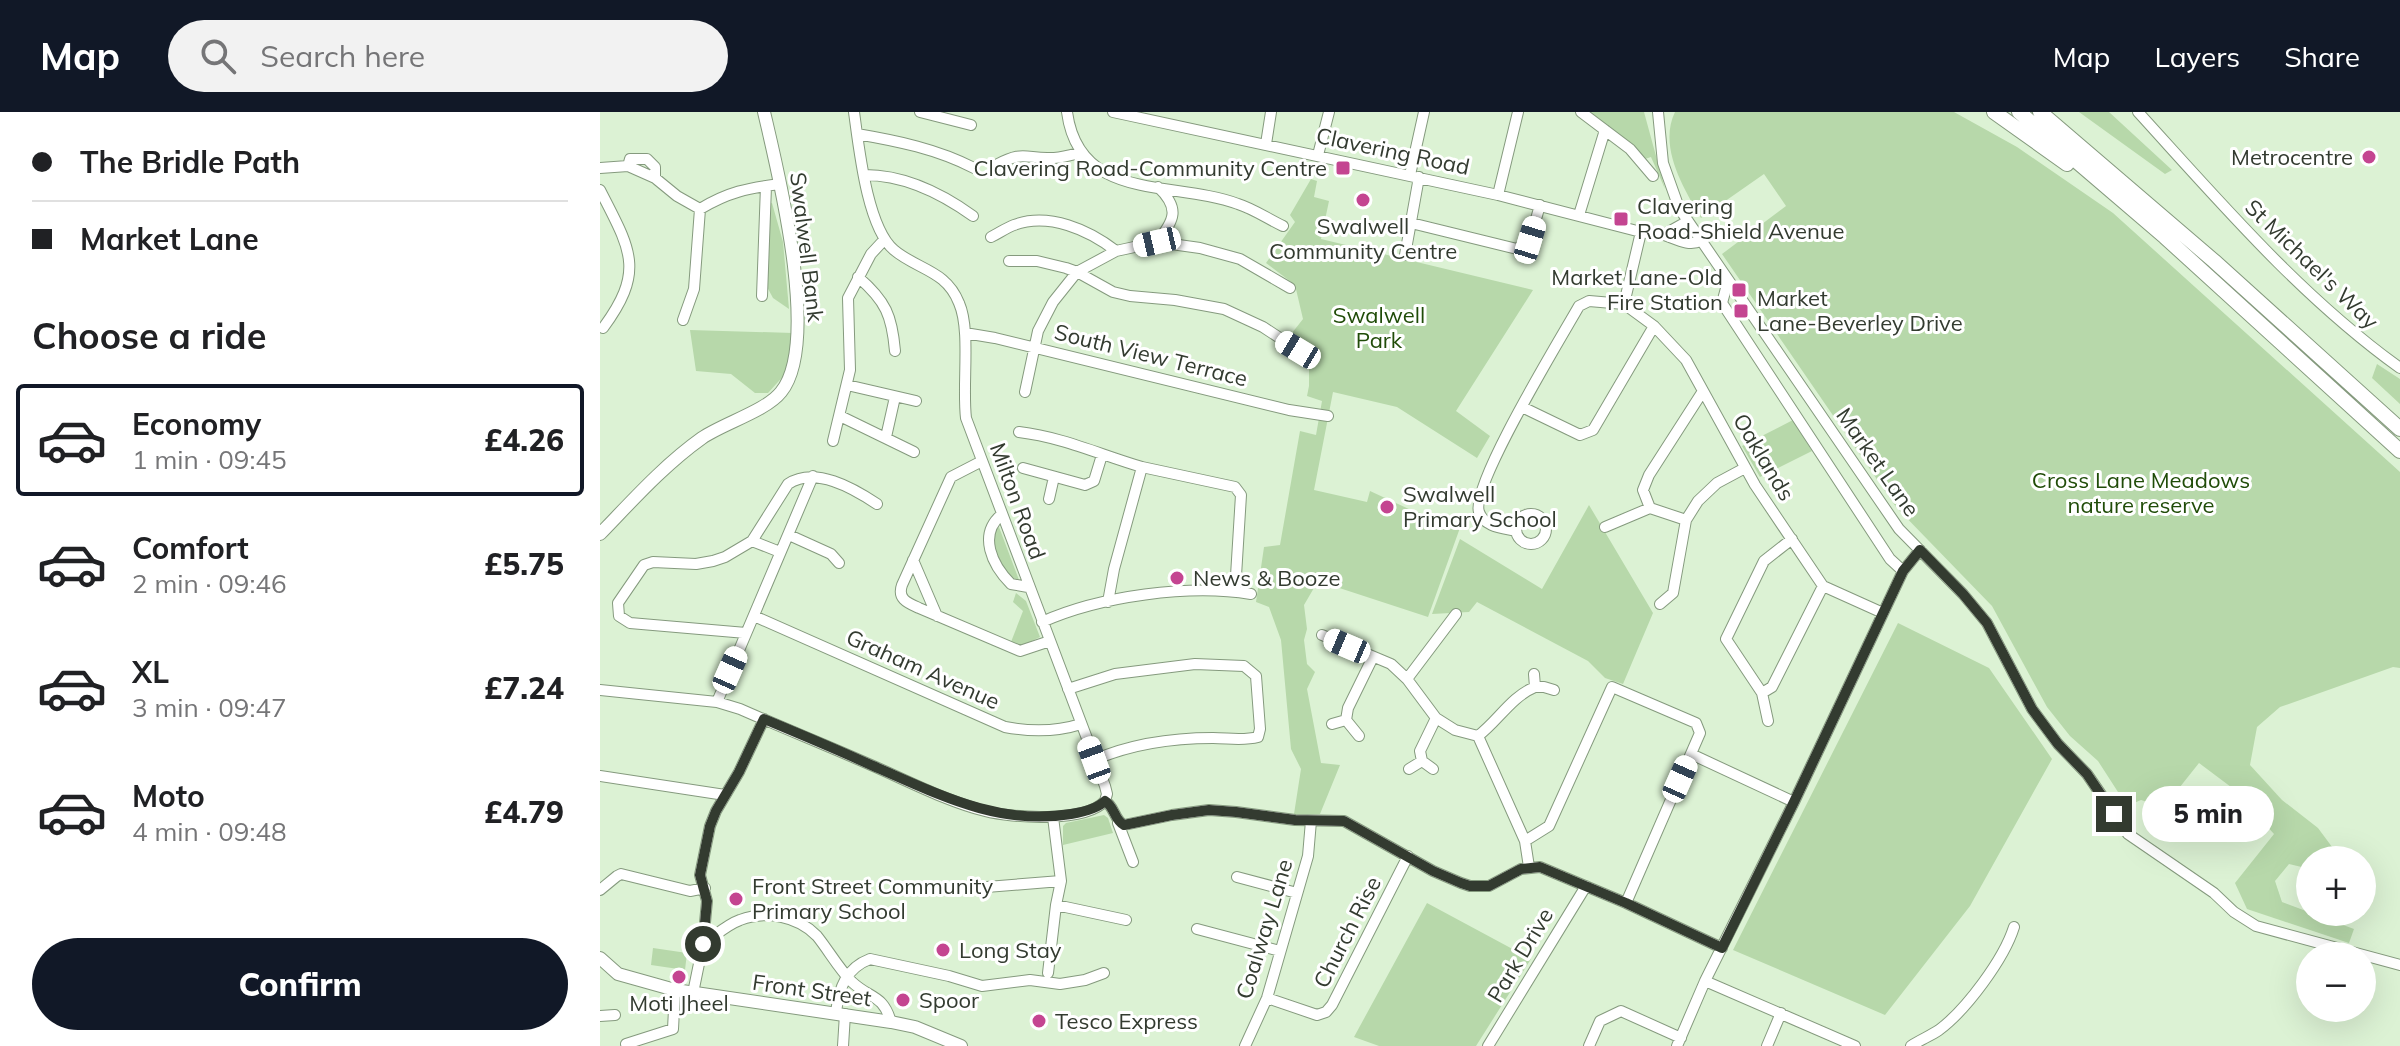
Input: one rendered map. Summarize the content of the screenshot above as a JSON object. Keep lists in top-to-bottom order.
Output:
{
  "streets": {
    "main road": ["Swalwell Bank", "Front Street"],
    "street": [
      "Clavering Road",
      "St Michael's Way",
      "South View Terrace",
      "Oaklands",
      "Market Lane",
      "Milton Road",
      "Graham Avenue",
      "Coalway Lane",
      "Church Rise",
      "Park Drive"
    ]
  },
  "crossings": [
    ["Clavering Road", "Market Lane"],
    ["South View Terrace", "Milton Road"],
    ["Milton Road", "Graham Avenue"],
    ["Coalway Lane", "Church Rise"]
  ],
  "parks": ["Swalwell Park", "Cross Lane Meadows nature reserve"],
  "places": {
    "other": [
      "Metrocentre",
      "Swalwell Community Centre",
      "Swalwell Primary School",
      "News & Booze",
      "Front Street Community Primary School",
      "Long Stay",
      "Moti Jheel",
      "Spoor",
      "Tesco Express"
    ],
    "transit": [
      "Clavering Road-Community Centre",
      "Clavering Road-Shield Avenue",
      "Market Lane-Old Fire Station",
      "Market Lane-Beverley Drive"
    ]
  },
  "page": {
    "header": "Map",
    "search": "Search here",
    "nav": ["Map", "Layers", "Share"],
    "banner": ["The Bridle Path", "Market Lane"],
    "heading": "Choose a ride",
    "list": [
      {
        "name": "Economy",
        "note": "1 min · 09:45",
        "value": "£4.26"
      },
      {
        "name": "Comfort",
        "note": "2 min · 09:46",
        "value": "£5.75"
      },
      {
        "name": "XL",
        "note": "3 min · 09:47",
        "value": "£7.24"
      },
      {
        "name": "Moto",
        "note": "4 min · 09:48",
        "value": "£4.79"
      }
    ],
    "bubble": "5 min",
    "map_buttons": ["+", "−"],
    "buttons": "Confirm"
  }
}
